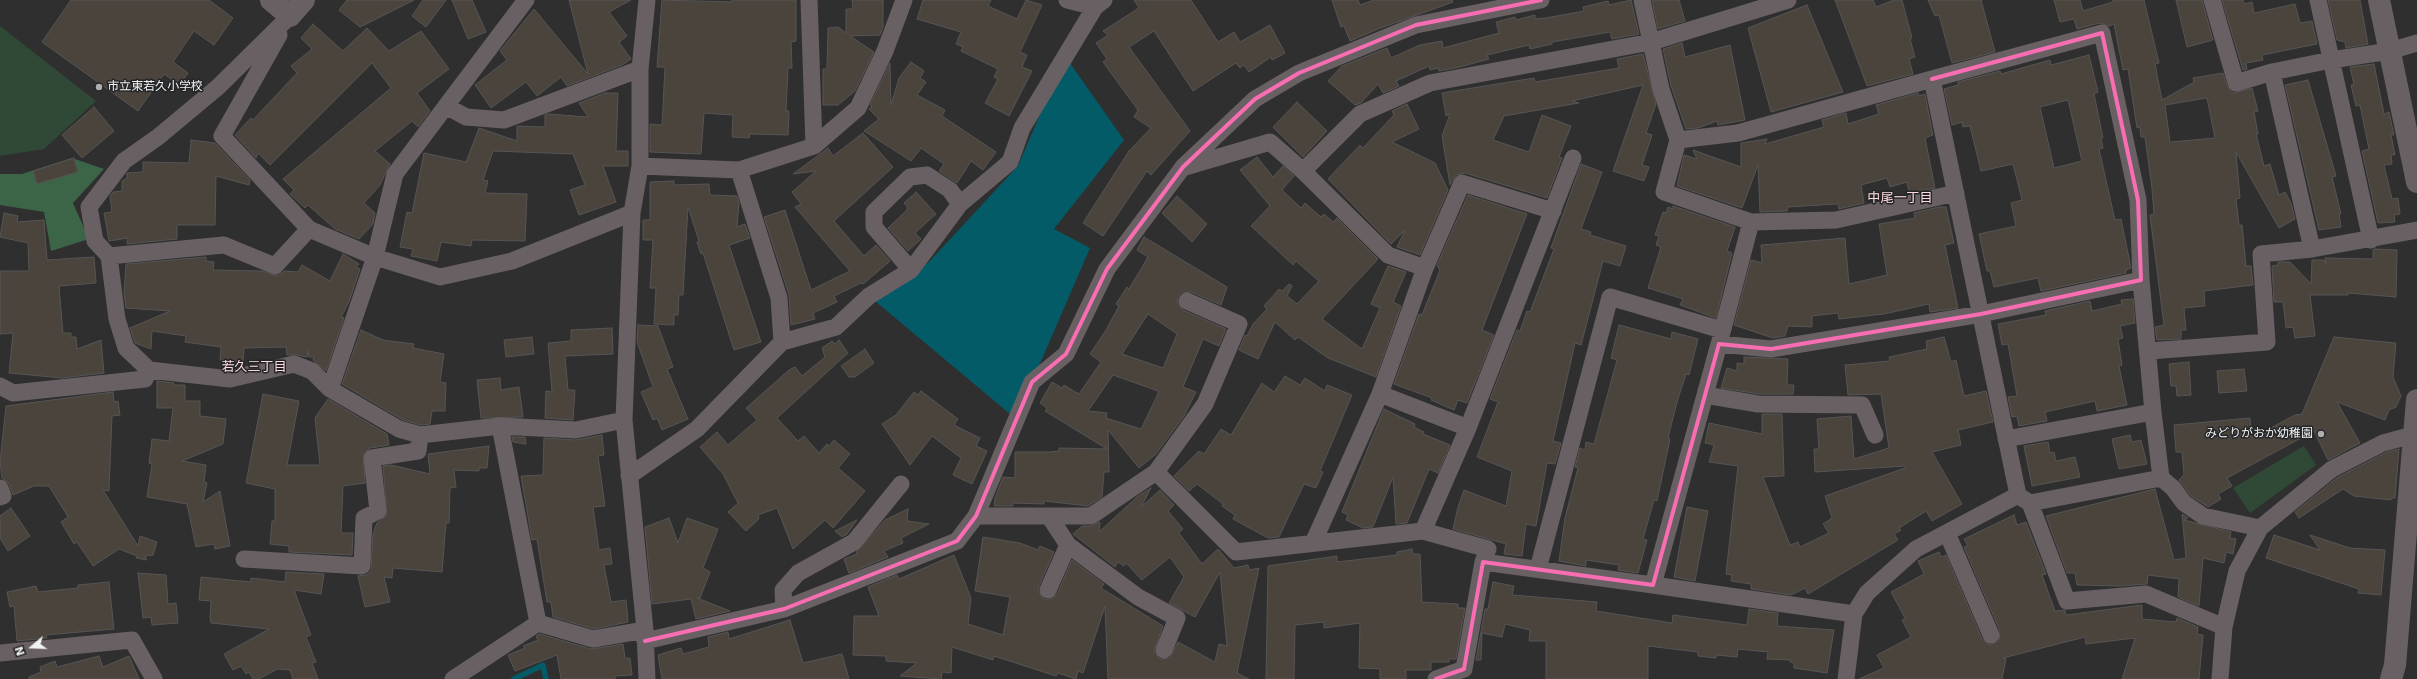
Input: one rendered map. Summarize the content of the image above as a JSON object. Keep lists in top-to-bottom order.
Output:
{
  "districts": ["中尾一丁目", "若久三丁目"],
  "places": ["市立東若久小学校", "みどりがおか幼稚園"],
  "north": "left"
}
